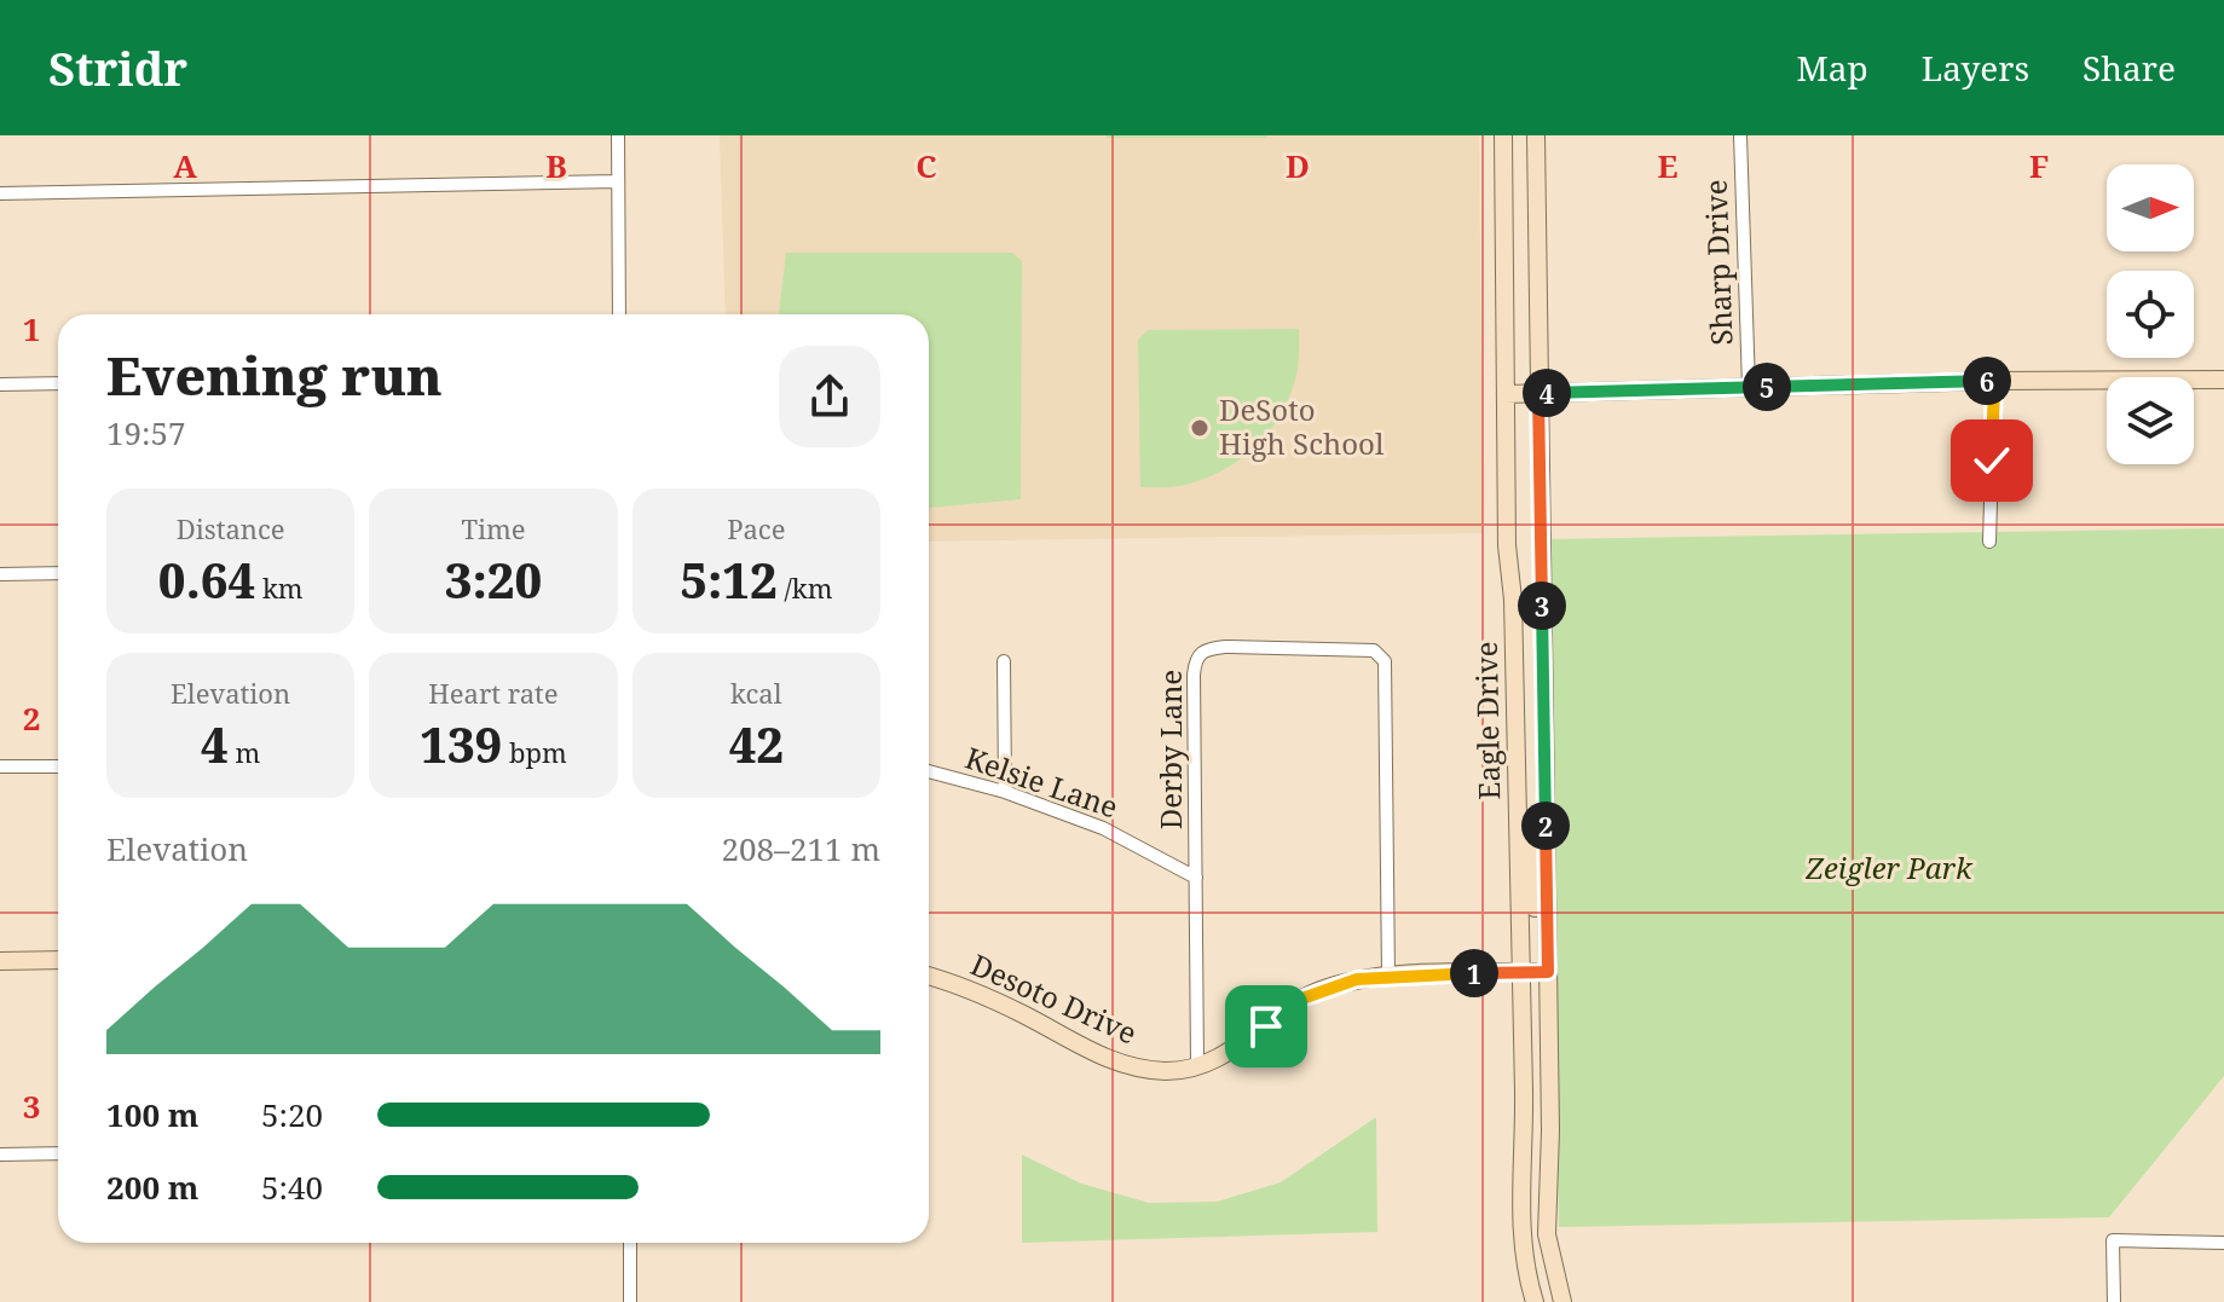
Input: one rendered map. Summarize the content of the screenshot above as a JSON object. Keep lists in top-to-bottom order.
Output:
{
  "streets": {
    "street": [
      "Sharp Drive",
      "Eagle Drive",
      "Derby Lane",
      "Kelsie Lane",
      "Desoto Drive"
    ]
  },
  "crossings": [
    ["Eagle Drive", "Desoto Drive"],
    ["Derby Lane", "Kelsie Lane"],
    ["Derby Lane", "Desoto Drive"]
  ],
  "parks": ["Zeigler Park"],
  "places": ["DeSoto High School"],
  "north": "right",
  "page": {
    "header": "Stridr",
    "nav": ["Map", "Layers", "Share"],
    "heading": ["Evening run", "19:57"],
    "pins": [
      "6",
      "5",
      "4",
      "3",
      "2",
      "1"
    ],
    "stats": [
      ["Distance", "0.64 km"],
      ["Time", "3:20"],
      ["Pace", "5:12 /km"],
      ["Elevation", "4 m"],
      ["Heart rate", "139 bpm"],
      ["kcal", "42"]
    ],
    "chart": ["Elevation", "208–211 m"],
    "list": [
      {
        "name": "100 m",
        "note": "5:20"
      },
      {
        "name": "200 m",
        "note": "5:40"
      }
    ]
  },
  "grid": {
    "columns": [
      "A",
      "B",
      "C",
      "D",
      "E",
      "F"
    ],
    "rows": ["1", "2", "3"]
  }
}
